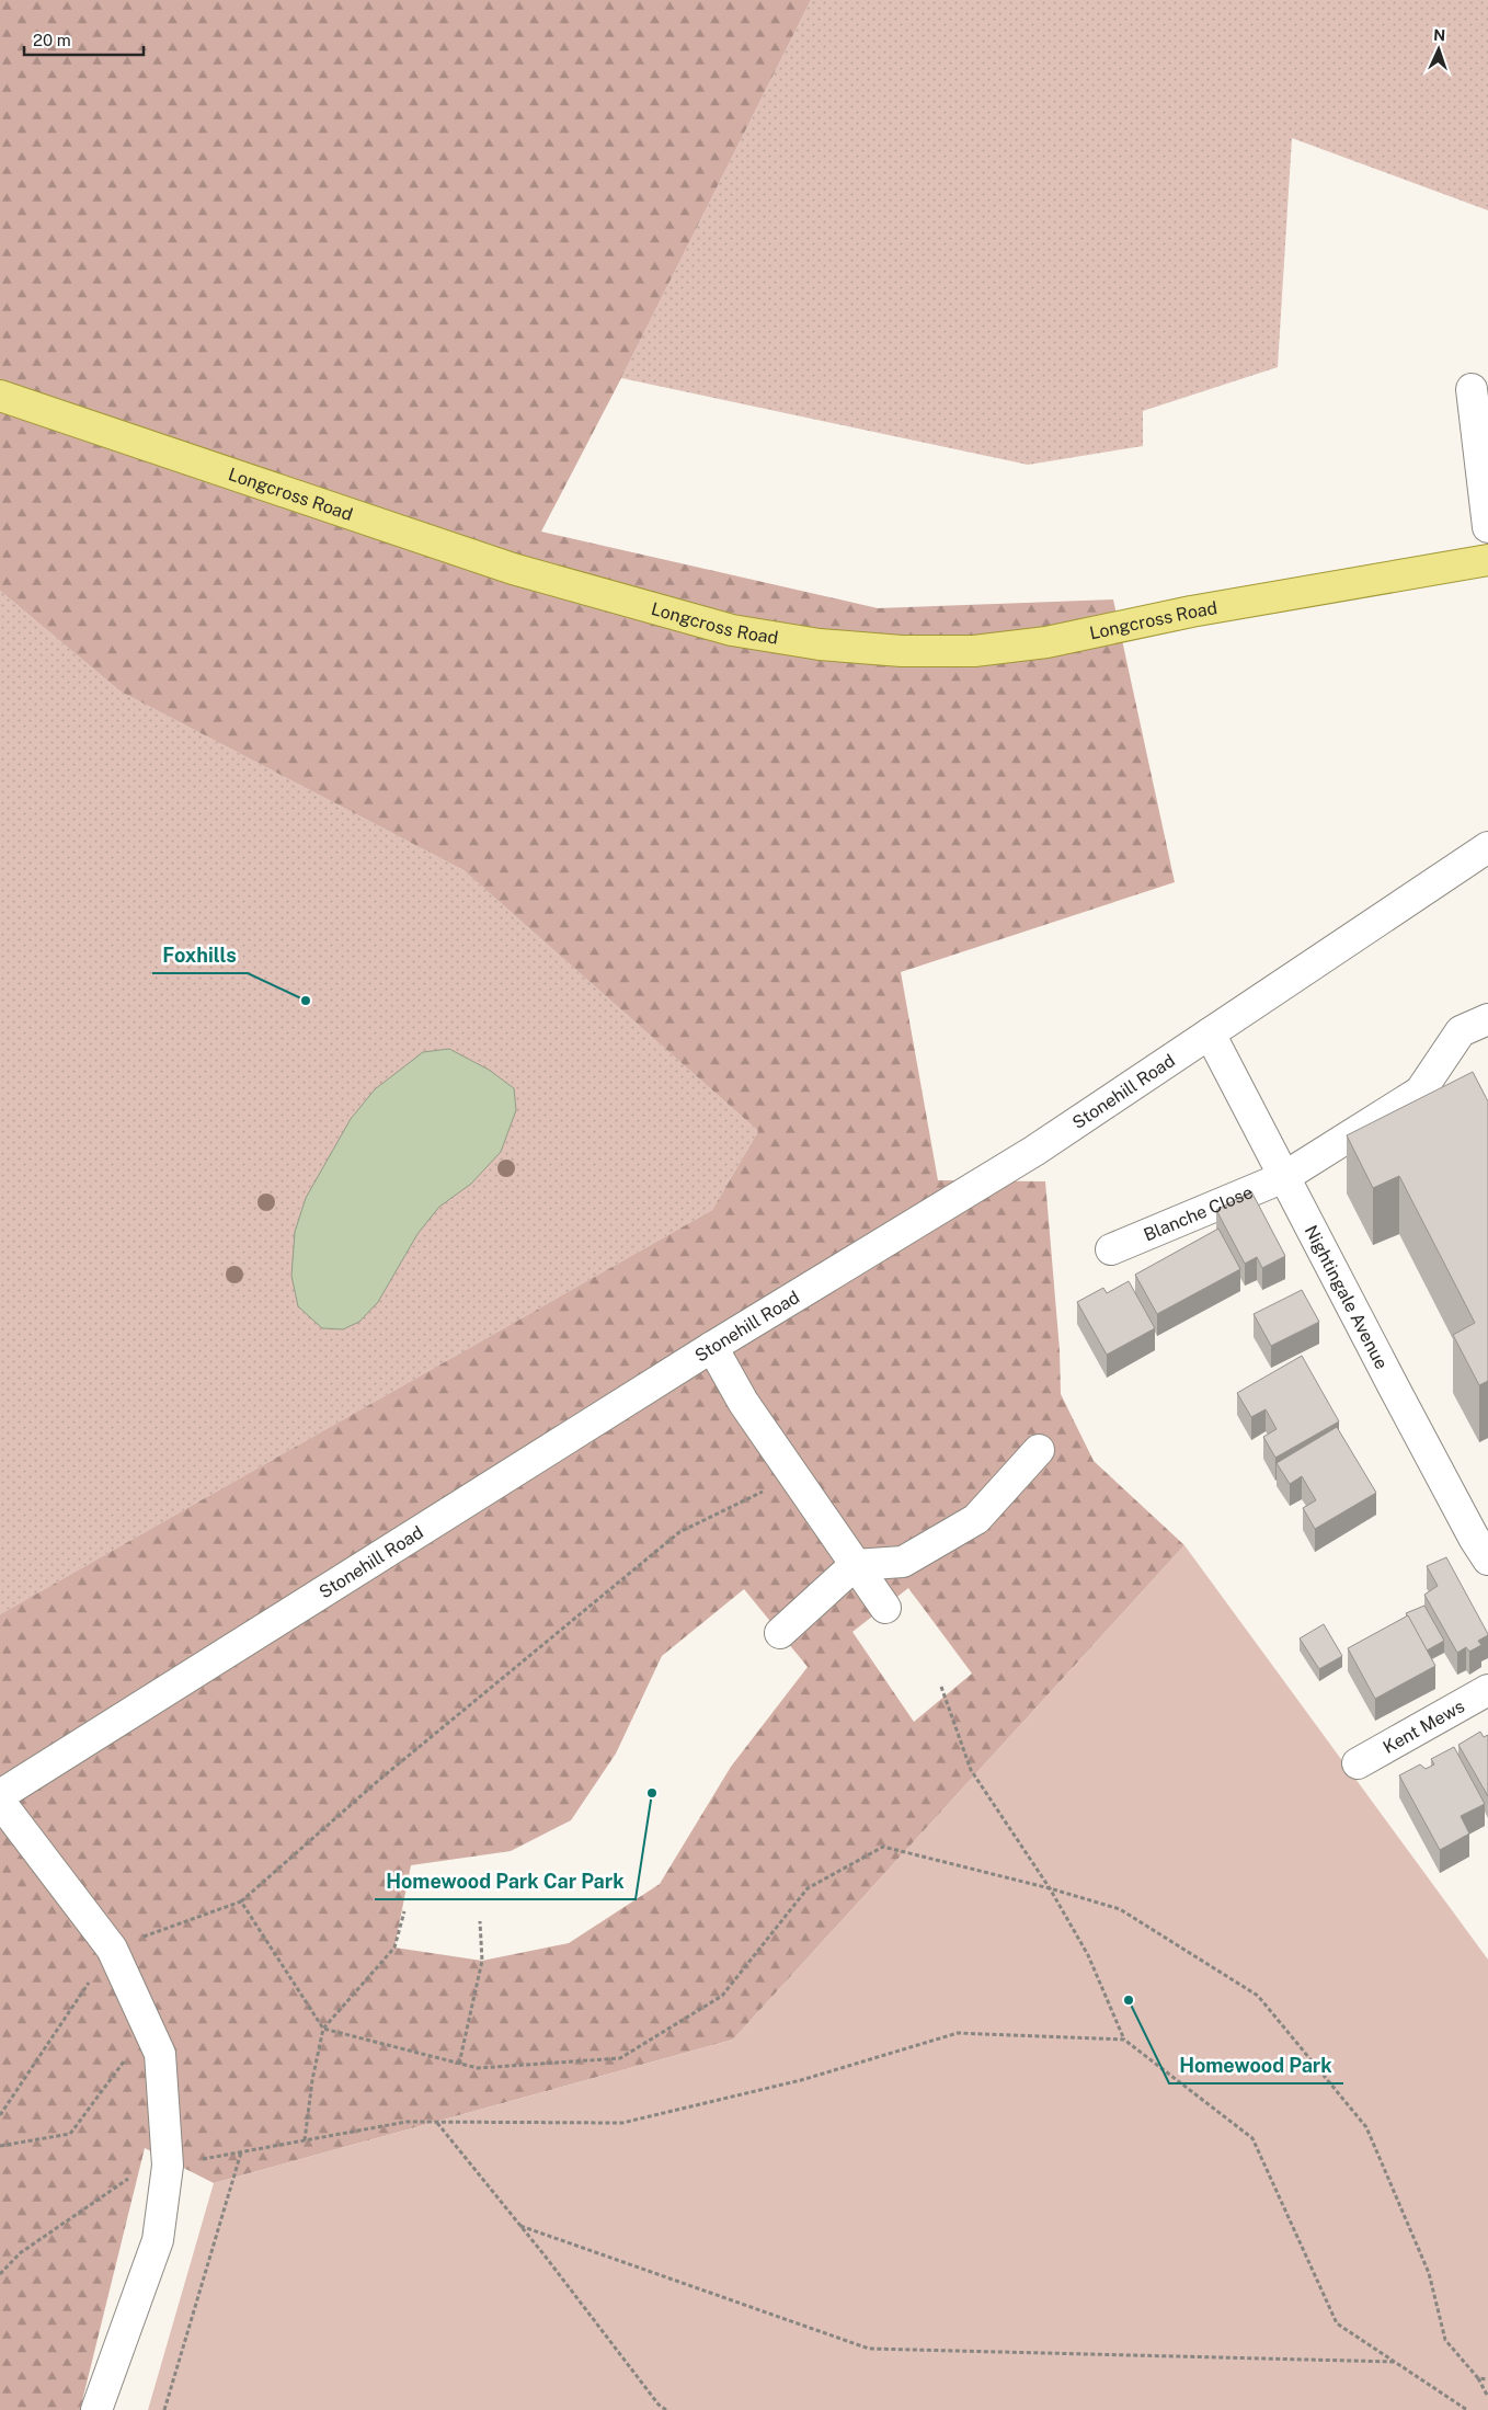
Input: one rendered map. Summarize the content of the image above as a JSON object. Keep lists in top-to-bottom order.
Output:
{
  "streets": {
    "main road": ["Longcross Road"],
    "street": [
      "Stonehill Road",
      "Blanche Close",
      "Nightingale Avenue",
      "Kent Mews"
    ]
  },
  "crossings": [
    ["Stonehill Road", "Nightingale Avenue"],
    ["Blanche Close", "Nightingale Avenue"]
  ],
  "places": ["Foxhills", "Homewood Park Car Park", "Homewood Park"],
  "scale_bar": "20 m",
  "north": "top"
}
